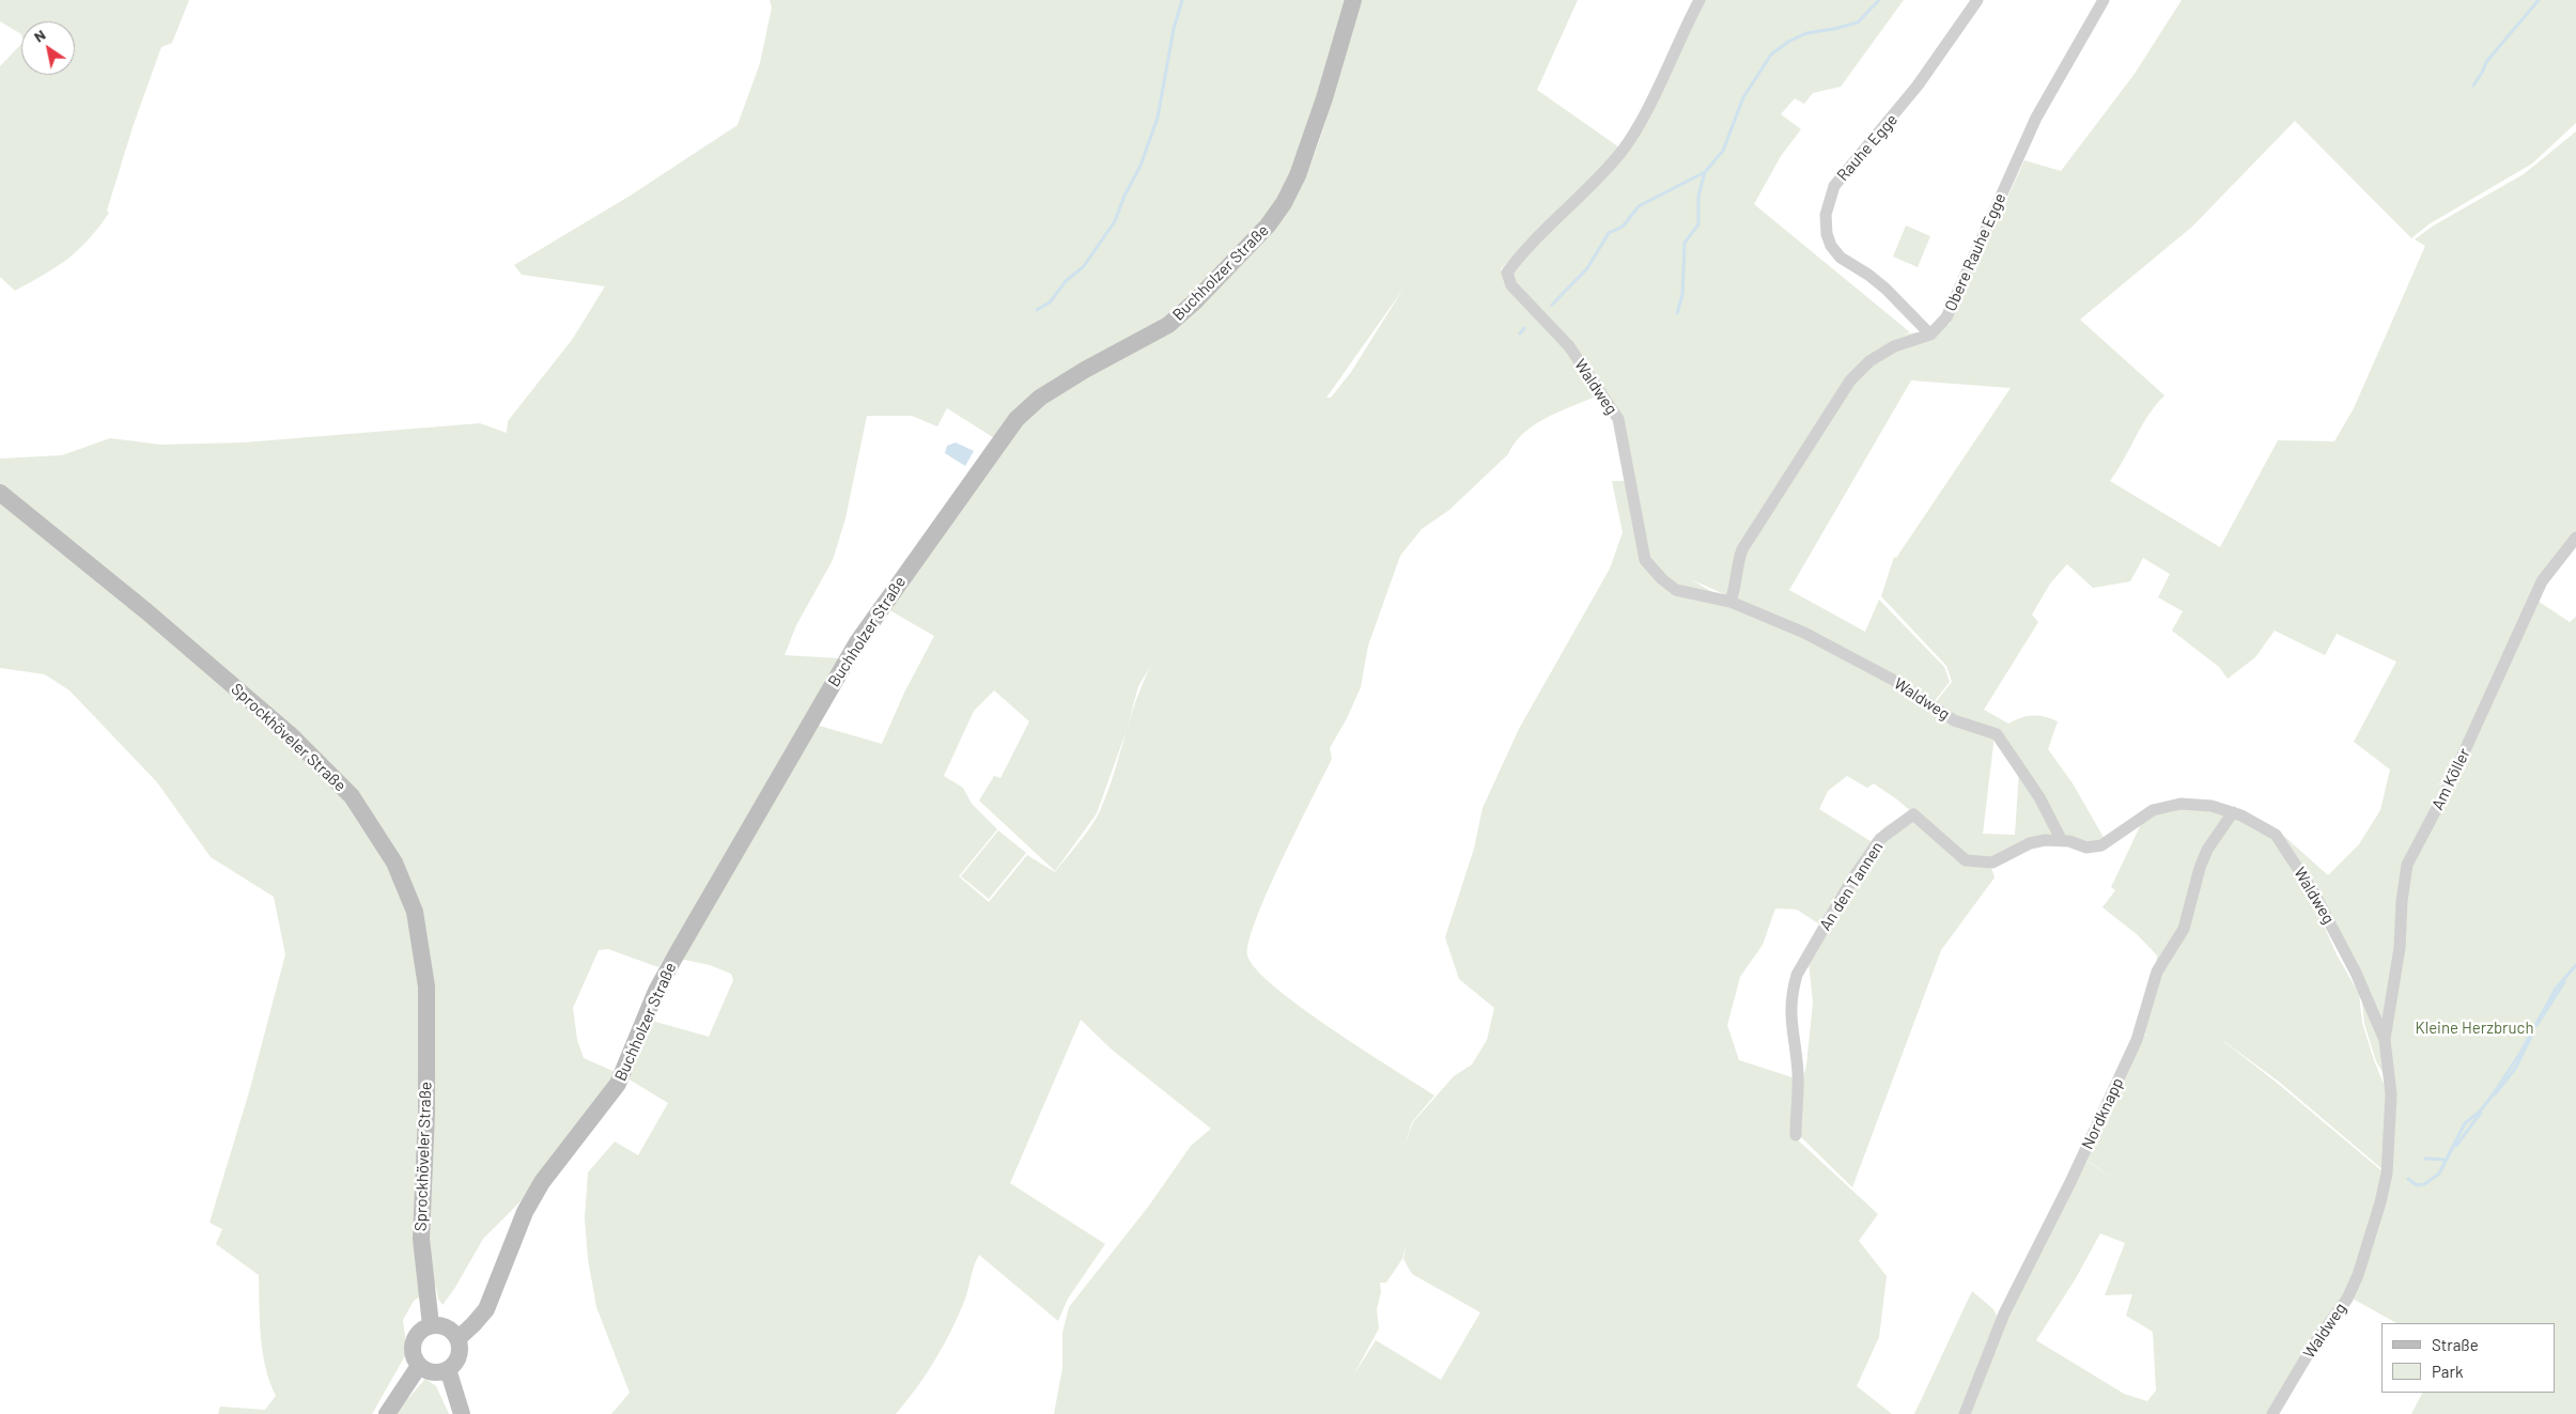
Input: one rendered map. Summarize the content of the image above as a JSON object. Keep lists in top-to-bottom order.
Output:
{
  "streets": {
    "street": [
      "Rauhe Egge",
      "Obere Rauhe Egge",
      "Buchholzer Straße",
      "Waldweg",
      "Sprockhöveler Straße",
      "Am Köller",
      "An den Tannen",
      "Nordknapp"
    ]
  },
  "crossings": [
    ["Rauhe Egge", "Obere Rauhe Egge"],
    ["Buchholzer Straße", "Sprockhöveler Straße"],
    ["Waldweg", "Am Köller"],
    ["Waldweg", "An den Tannen"],
    ["Waldweg", "Nordknapp"]
  ],
  "parks": ["Kleine Herzbruch"],
  "legend": ["Straße", "Park"],
  "north": "top left"
}
